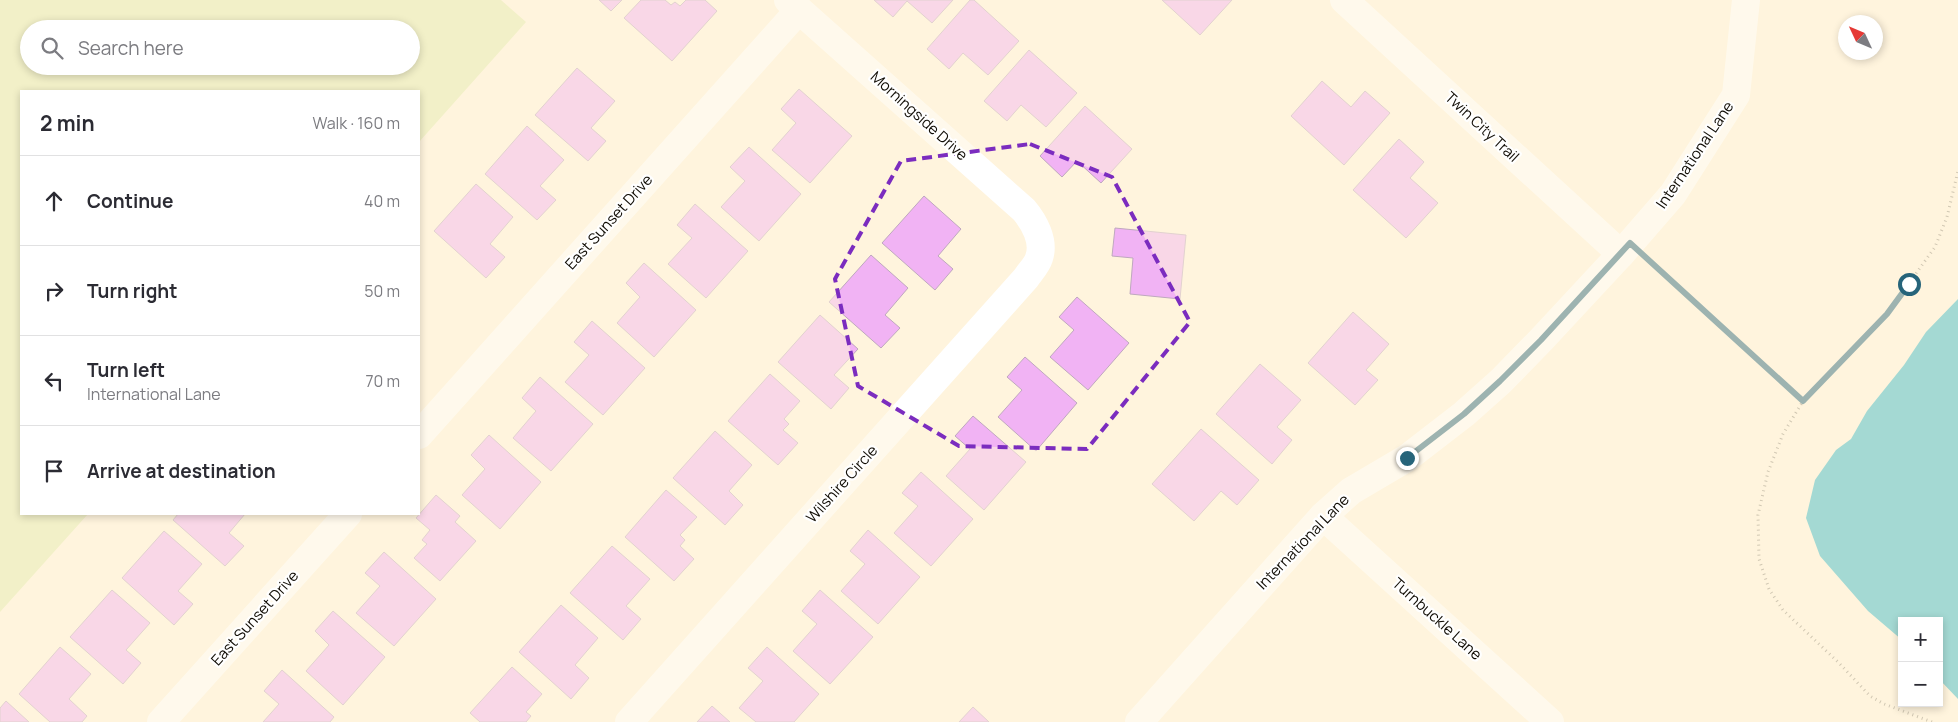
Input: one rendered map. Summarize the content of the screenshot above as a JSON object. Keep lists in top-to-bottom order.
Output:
{
  "streets": {
    "street": [
      "Morningside Drive",
      "Twin City Trail",
      "International Lane",
      "East Sunset Drive",
      "Wilshire Circle",
      "Turnbuckle Lane"
    ]
  },
  "crossings": [
    ["Morningside Drive", "East Sunset Drive"],
    ["Morningside Drive", "Wilshire Circle"],
    ["Twin City Trail", "International Lane"],
    ["International Lane", "Turnbuckle Lane"]
  ],
  "north": "top left",
  "page": {
    "search": "Search here",
    "heading": ["2 min", "Walk · 160 m"],
    "list": [
      ["Continue", "40 m"],
      ["Turn right", "50 m"],
      ["Turn left", "International Lane", "70 m"],
      "Arrive at destination"
    ],
    "map_buttons": ["+", "−"]
  }
}
